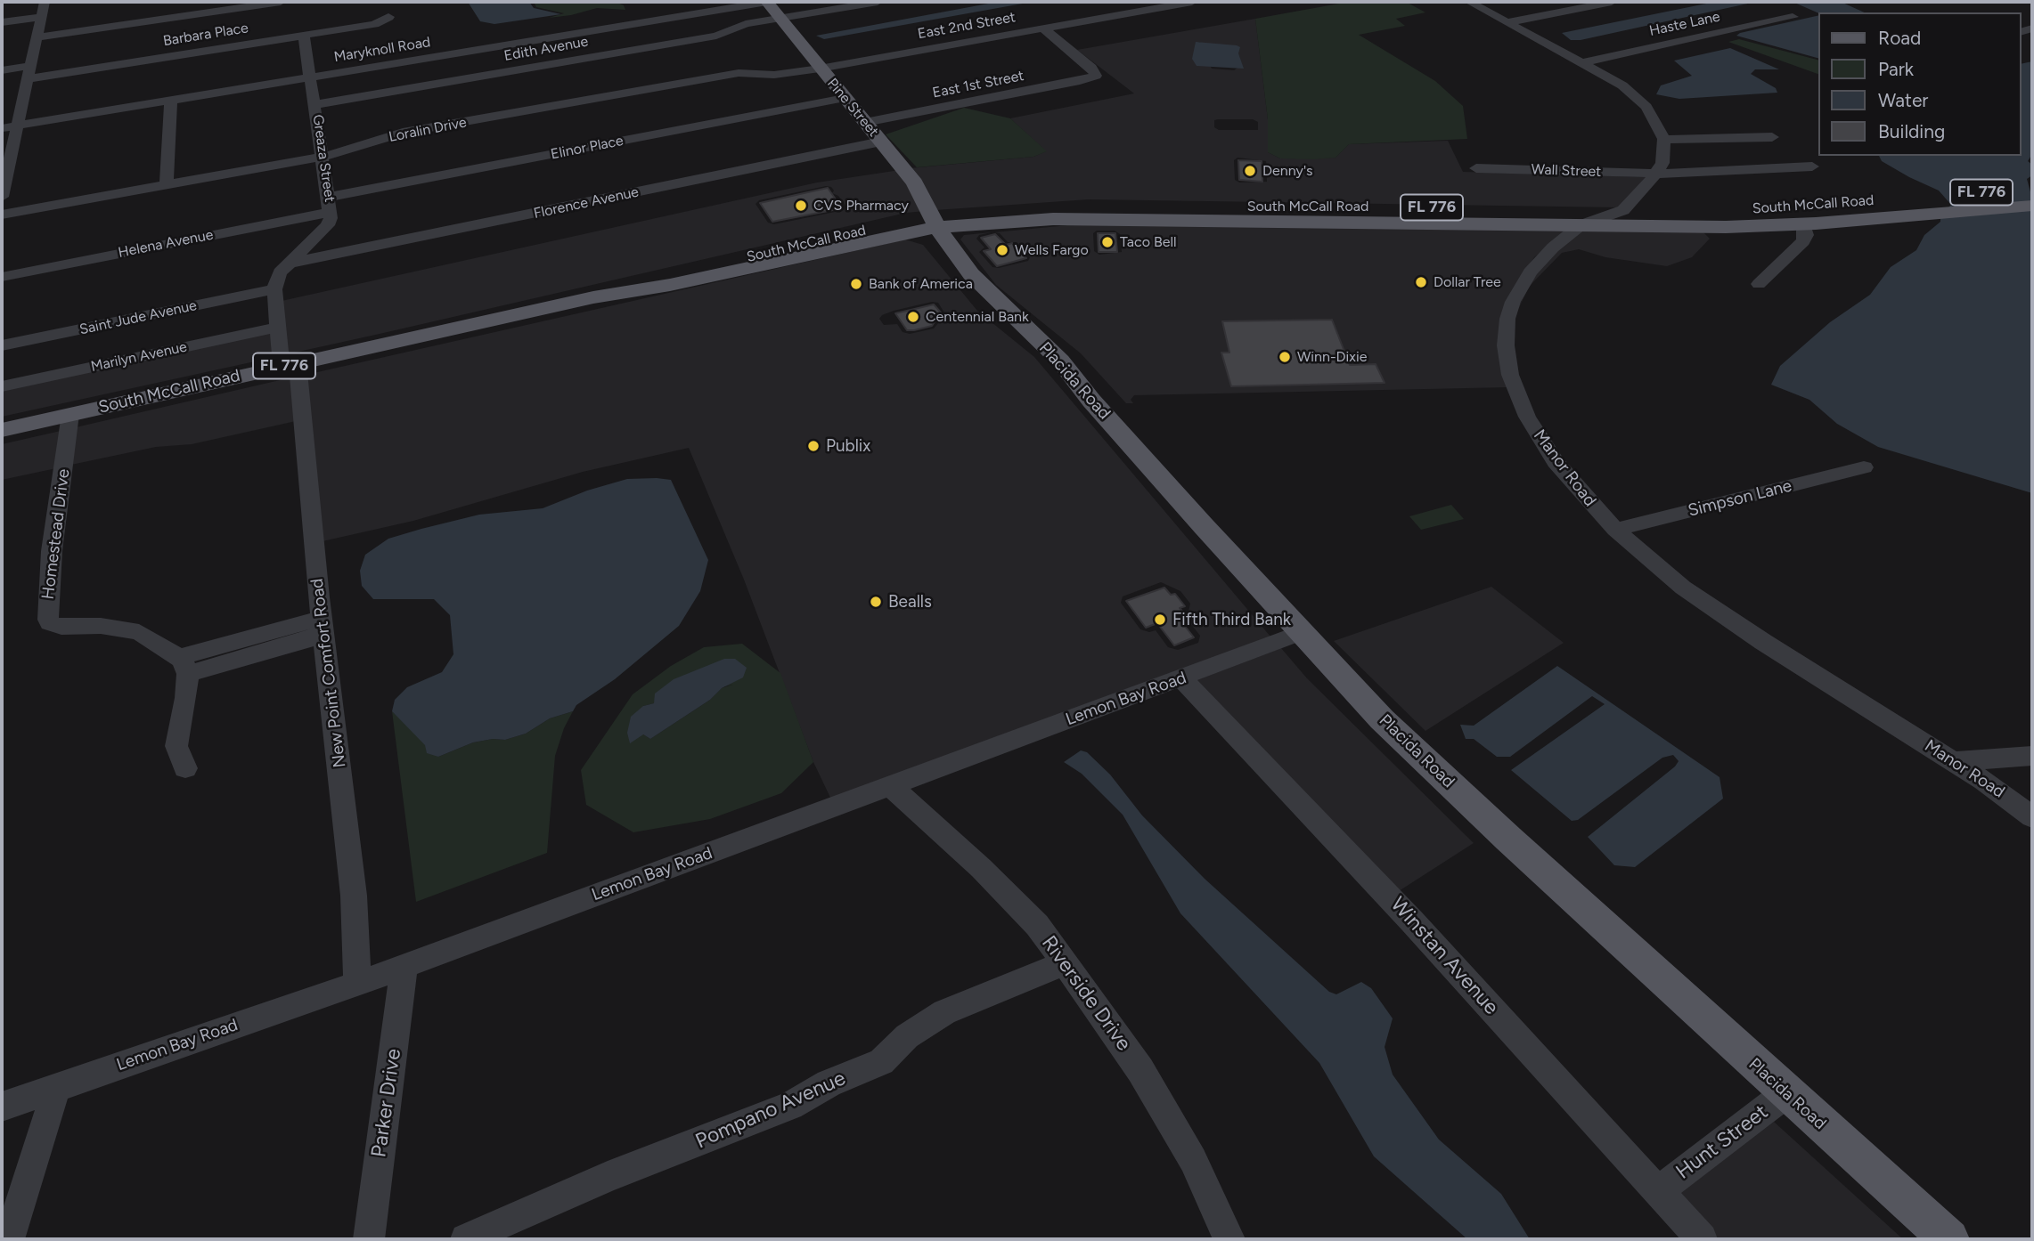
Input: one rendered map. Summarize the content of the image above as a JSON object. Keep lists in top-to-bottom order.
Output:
{
  "streets": {
    "main road": [
      "Pine Street",
      "FL 776",
      "South McCall Road",
      "Placida Road"
    ],
    "street": [
      "Haste Lane",
      "East 2nd Street",
      "Barbara Place",
      "Edith Avenue",
      "Maryknoll Road",
      "East 1st Street",
      "Loralin Drive",
      "Elinor Place",
      "Greaza Street",
      "Wall Street",
      "Florence Avenue",
      "Helena Avenue",
      "Saint Jude Avenue",
      "Marilyn Avenue",
      "Manor Road",
      "Simpson Lane",
      "Homestead Drive",
      "New Point Comfort Road",
      "Lemon Bay Road",
      "Winstan Avenue",
      "Riverside Drive",
      "Parker Drive",
      "Pompano Avenue",
      "Hunt Street"
    ]
  },
  "crossings": [
    ["East 2nd Street", "East 1st Street"],
    ["East 2nd Street", "Pine Street"],
    ["East 2nd Street", "Loralin Drive"],
    ["Barbara Place", "Greaza Street"],
    ["Edith Avenue", "Pine Street"],
    ["Edith Avenue", "Greaza Street"],
    ["Maryknoll Road", "Pine Street"],
    ["Maryknoll Road", "Greaza Street"],
    ["East 1st Street", "Pine Street"],
    ["Pine Street", "Loralin Drive"],
    ["Pine Street", "Elinor Place"],
    ["Pine Street", "Florence Avenue"],
    ["Pine Street", "South McCall Road"],
    ["Pine Street", "Placida Road"],
    ["Loralin Drive", "Greaza Street"],
    ["Elinor Place", "Greaza Street"],
    ["Elinor Place", "Helena Avenue"],
    ["Greaza Street", "Florence Avenue"],
    ["Greaza Street", "Helena Avenue"],
    ["Greaza Street", "Saint Jude Avenue"],
    ["Wall Street", "Manor Road"],
    ["South McCall Road", "Placida Road"],
    ["South McCall Road", "Manor Road"],
    ["South McCall Road", "Homestead Drive"],
    ["South McCall Road", "New Point Comfort Road"],
    ["Placida Road", "Lemon Bay Road"],
    ["Placida Road", "Hunt Street"],
    ["Manor Road", "Simpson Lane"],
    ["New Point Comfort Road", "Lemon Bay Road"],
    ["Lemon Bay Road", "Winstan Avenue"],
    ["Lemon Bay Road", "Riverside Drive"],
    ["Lemon Bay Road", "Parker Drive"],
    ["Winstan Avenue", "Hunt Street"],
    ["Riverside Drive", "Pompano Avenue"]
  ],
  "places": [
    "Denny's",
    "CVS Pharmacy",
    "Taco Bell",
    "Wells Fargo",
    "Dollar Tree",
    "Bank of America",
    "Centennial Bank",
    "Winn-Dixie",
    "Publix",
    "Bealls",
    "Fifth Third Bank"
  ],
  "legend": [
    "Road",
    "Park",
    "Water",
    "Building"
  ]
}
